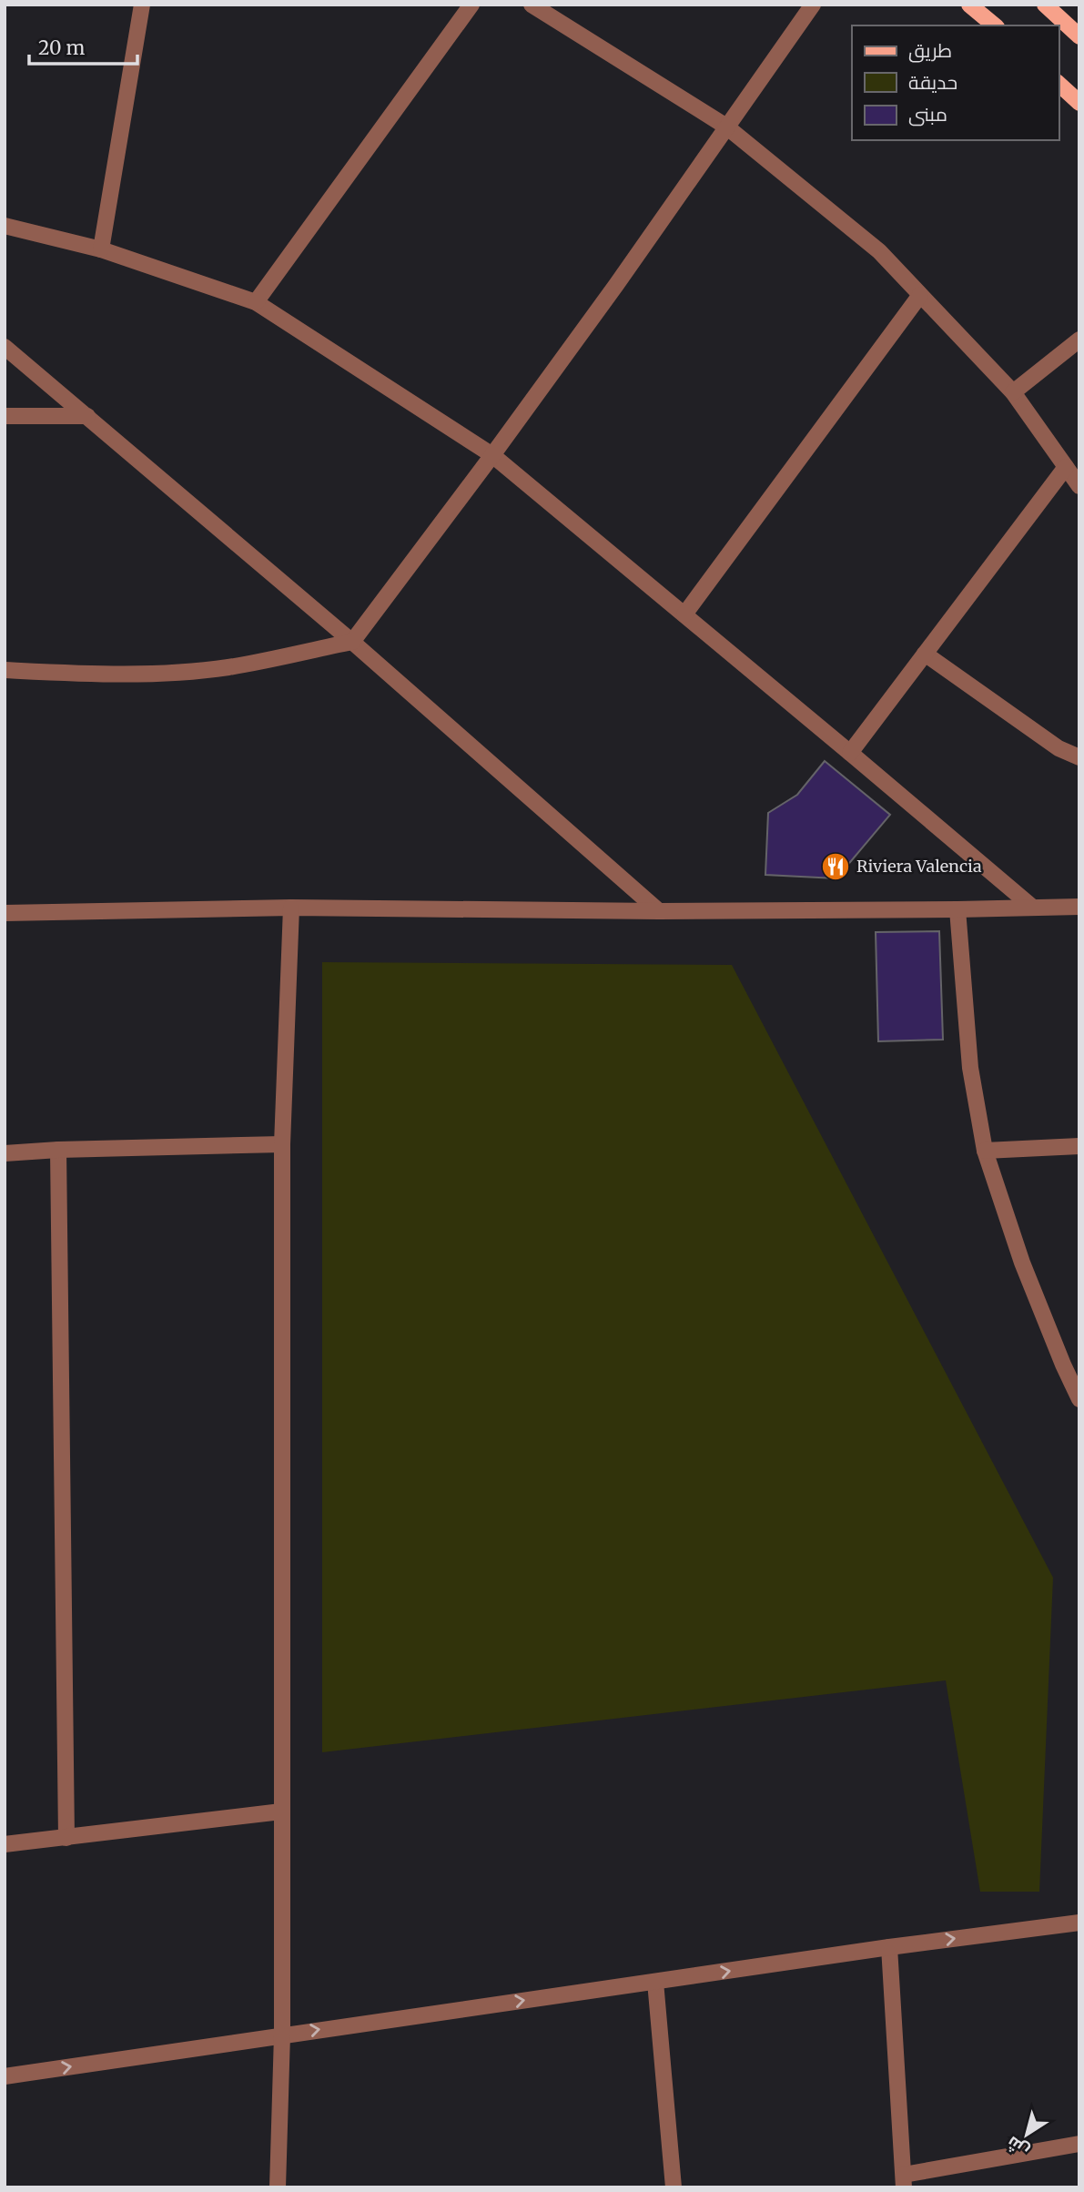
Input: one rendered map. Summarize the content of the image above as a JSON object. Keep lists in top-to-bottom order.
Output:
{
  "places": {
    "restaurant": ["Riviera Valencia"]
  },
  "legend": ["طريق", "حديقة", "مبنى"],
  "scale_bar": "20 m",
  "north": "bottom left"
}
